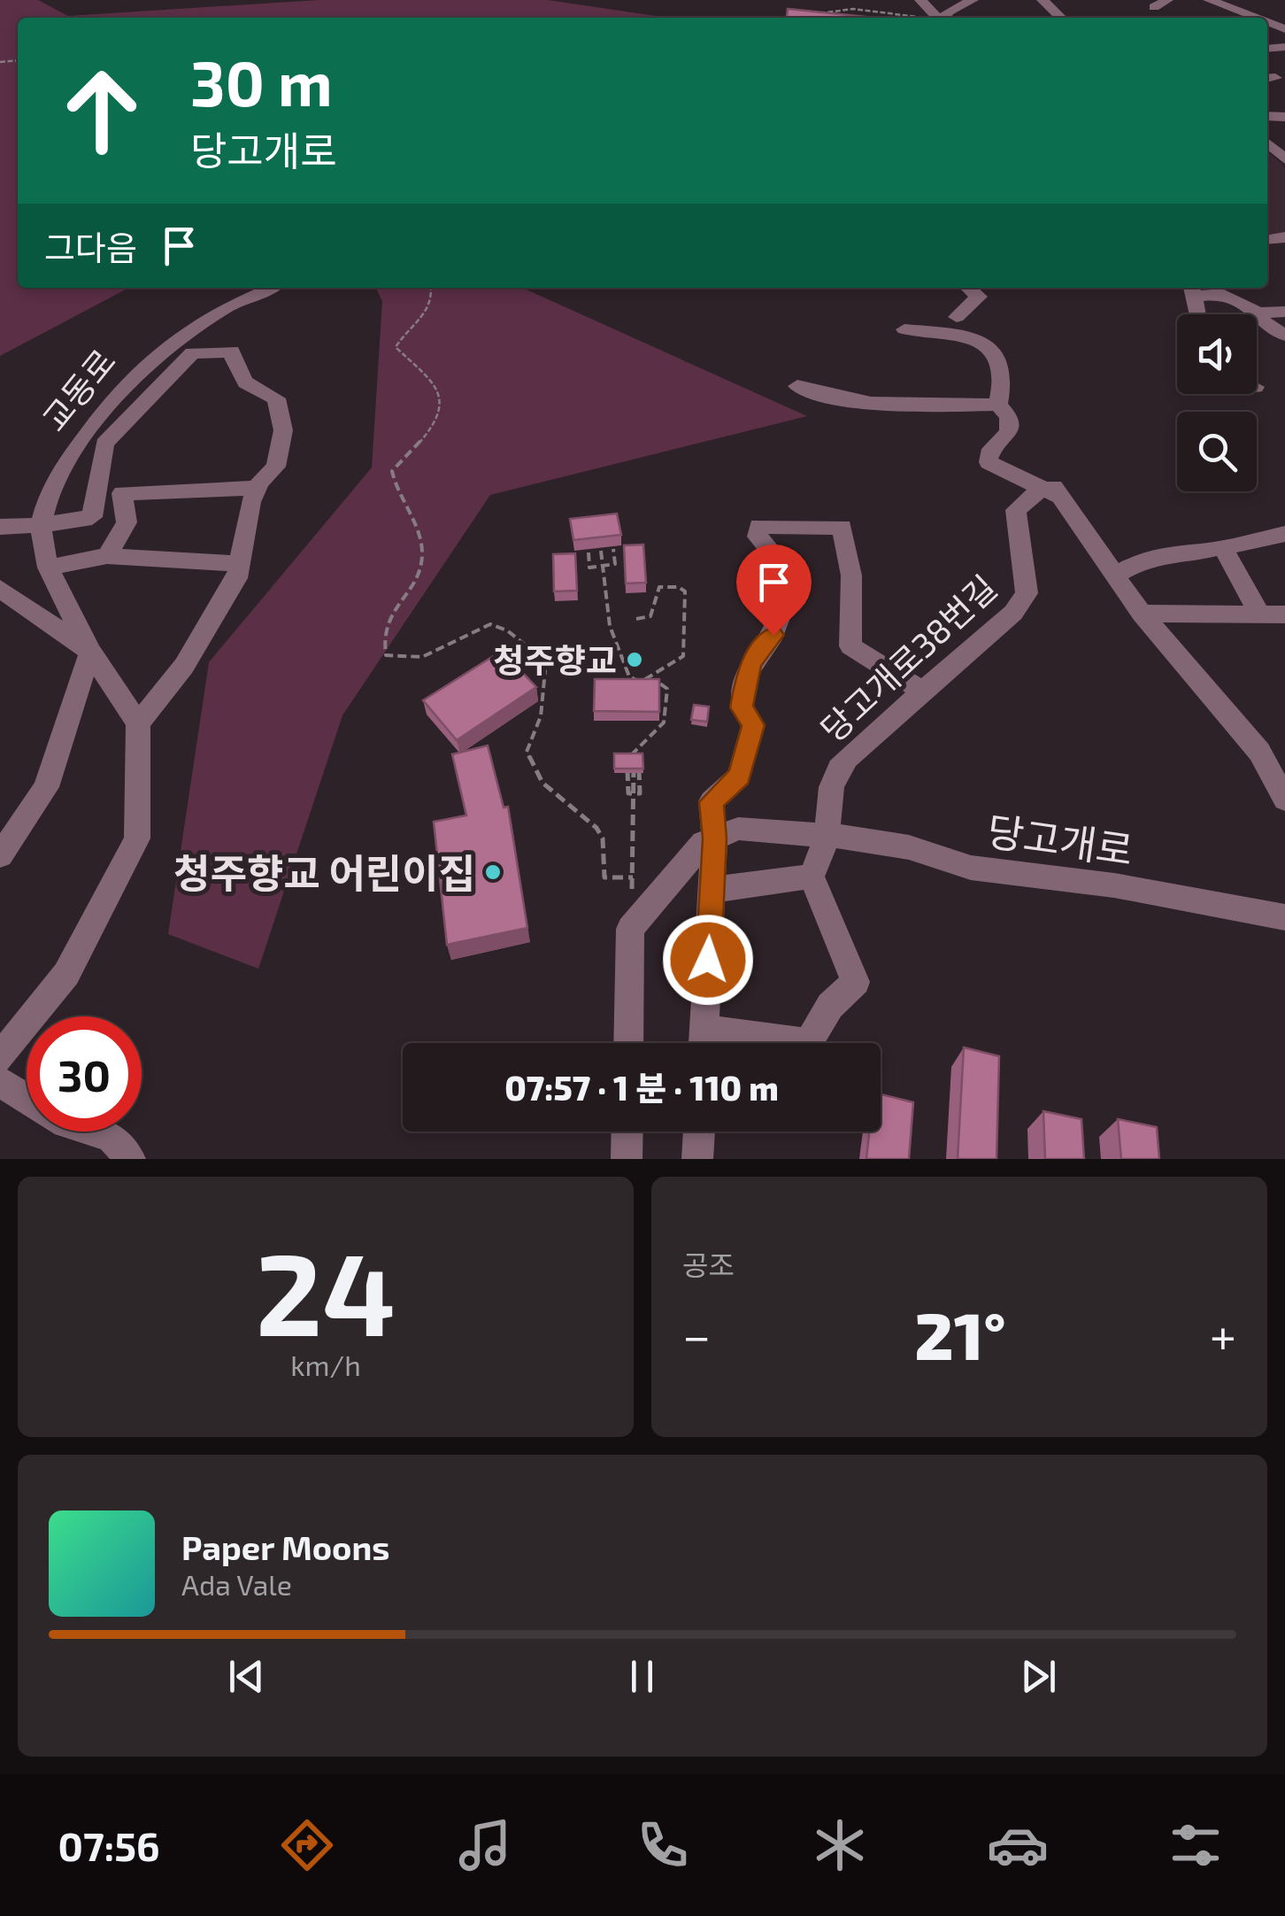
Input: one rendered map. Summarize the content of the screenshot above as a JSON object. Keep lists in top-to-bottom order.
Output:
{
  "streets": {
    "street": ["교동로", "당고개로38번길", "당고개로"]
  },
  "crossings": [
    ["당고개로38번길", "당고개로"]
  ],
  "places": ["청주향교", "청주향교 어린이집"],
  "page": {
    "turn": ["30 m", "당고개로"],
    "then": "그다음",
    "limit": "30",
    "trip": "07:57 · 1 분 · 110 m",
    "tile": [
      ["24", "km/h"],
      "공조"
    ],
    "heat": ["−", "21°", "+"],
    "song": ["Paper Moons", "Ada Vale"],
    "tabs": "07:56"
  }
}
